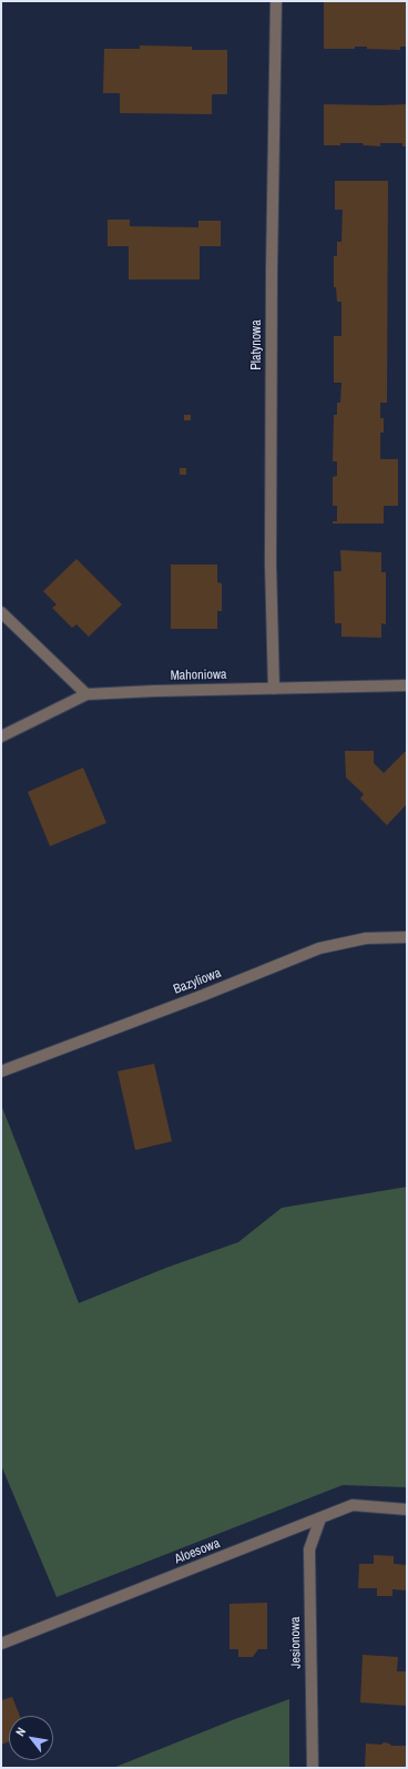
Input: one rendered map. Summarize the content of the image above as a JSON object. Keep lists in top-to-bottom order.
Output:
{
  "streets": {
    "street": [
      "Platynowa",
      "Mahoniowa",
      "Bazyliowa",
      "Aloesowa",
      "Jesionowa"
    ]
  },
  "crossings": [
    ["Platynowa", "Mahoniowa"],
    ["Aloesowa", "Jesionowa"]
  ],
  "north": "top left"
}
